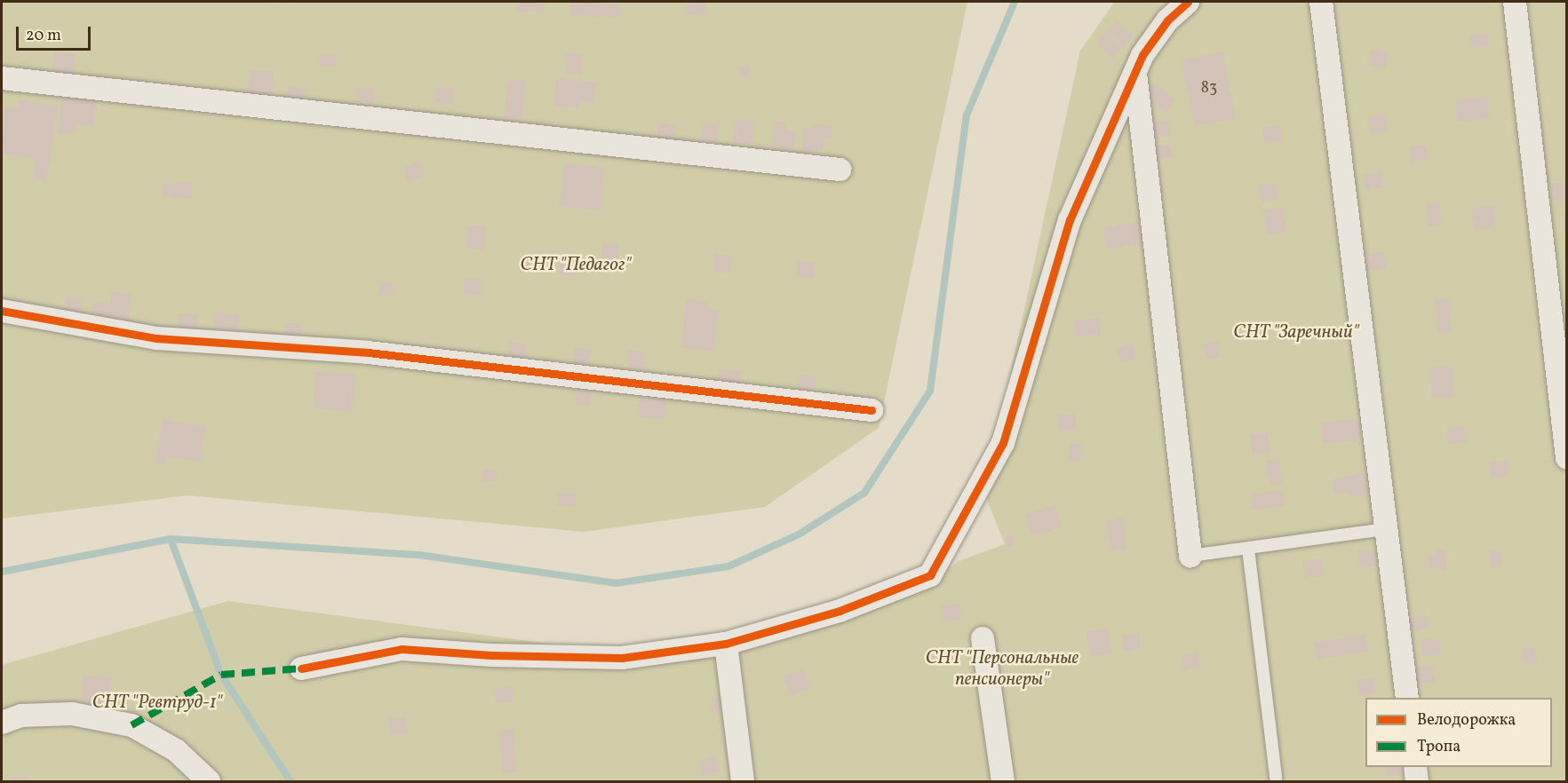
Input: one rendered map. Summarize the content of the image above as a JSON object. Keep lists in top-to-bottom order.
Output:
{
  "parks": [
    "СНТ \"Педагог\"",
    "СНТ \"Заречный\"",
    "СНТ \"Персональные пенсионеры\"",
    "СНТ \"Ревтруд-1\""
  ],
  "house_numbers": ["83"],
  "legend": ["Велодорожка", "Тропа"],
  "scale_bar": "20 m"
}
